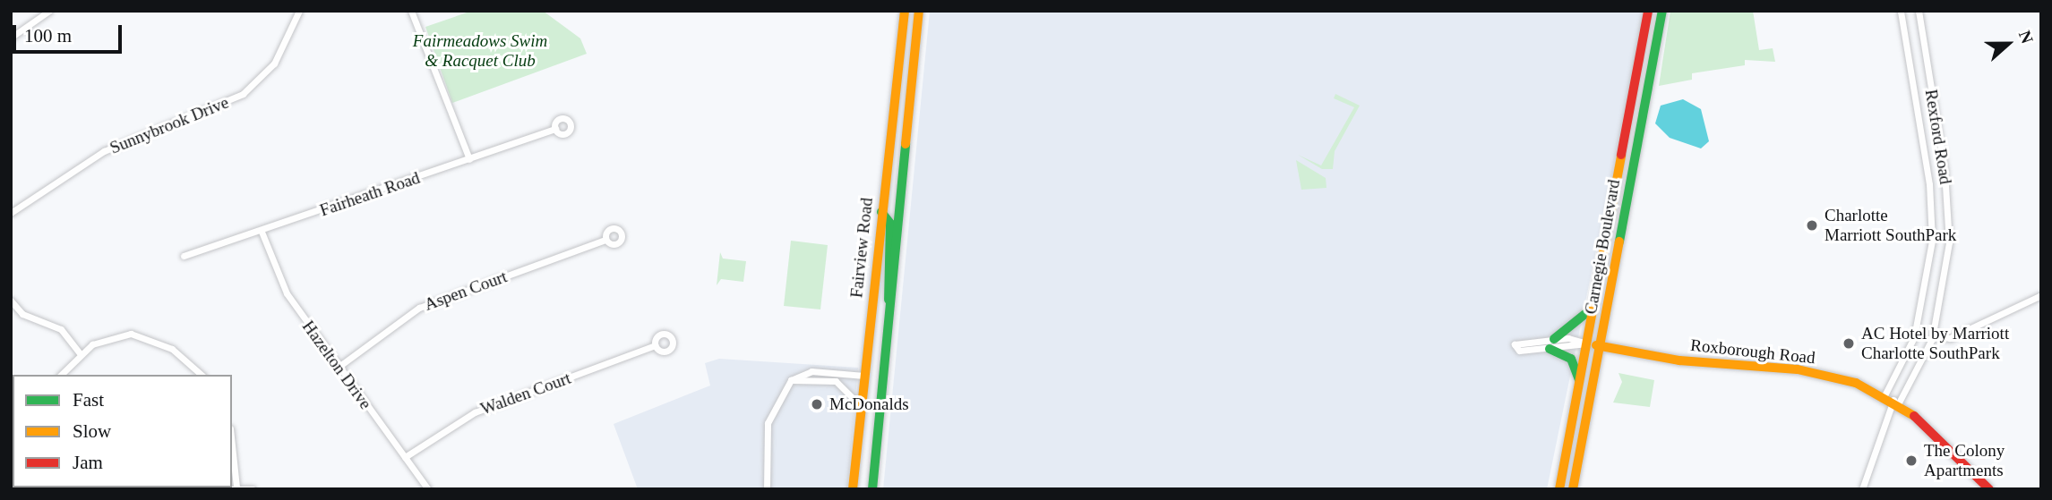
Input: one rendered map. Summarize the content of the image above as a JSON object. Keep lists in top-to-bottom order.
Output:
{
  "streets": {
    "street": [
      "Sunnybrook Drive",
      "Rexford Road",
      "Fairheath Road",
      "Carnegie Boulevard",
      "Fairview Road",
      "Aspen Court",
      "Roxborough Road",
      "Hazelton Drive",
      "Walden Court"
    ]
  },
  "crossings": [
    ["Rexford Road", "Roxborough Road"],
    ["Fairheath Road", "Hazelton Drive"],
    ["Carnegie Boulevard", "Roxborough Road"],
    ["Aspen Court", "Hazelton Drive"],
    ["Hazelton Drive", "Walden Court"]
  ],
  "parks": ["Fairmeadows Swim & Racquet Club"],
  "places": [
    "Charlotte Marriott SouthPark",
    "AC Hotel by Marriott Charlotte SouthPark",
    "McDonalds",
    "The Colony Apartments"
  ],
  "legend": ["Fast", "Slow", "Jam"],
  "scale_bar": "100 m",
  "north": "right"
}
